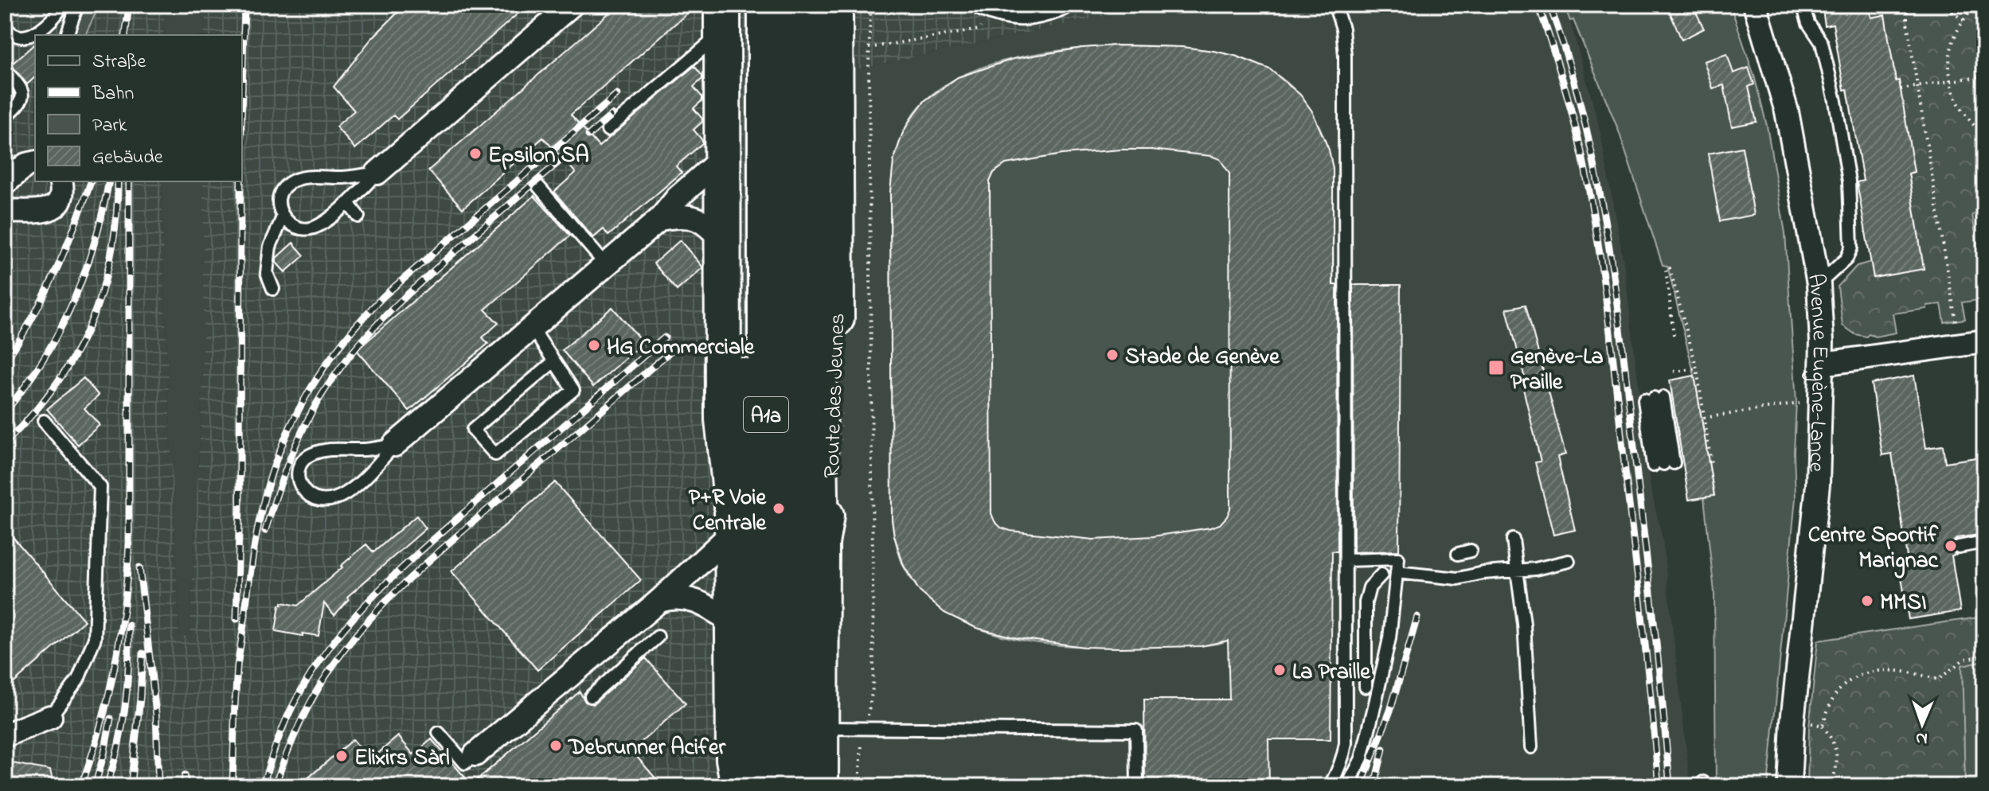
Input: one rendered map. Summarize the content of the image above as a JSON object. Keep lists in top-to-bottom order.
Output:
{
  "streets": {
    "main road": ["Route des Jeunes", "A1a"],
    "street": ["Avenue Eugène-Lance"]
  },
  "places": {
    "other": [
      "Epsilon SA",
      "HG Commerciale",
      "Stade de Genève",
      "P+R Voie Centrale",
      "Centre Sportif Marignac",
      "MMSI",
      "La Praille",
      "Debrunner Acifer",
      "Elixirs Sàrl"
    ],
    "transit": ["Genève-La Praille"]
  },
  "legend": [
    "Straße",
    "Bahn",
    "Park",
    "Gebäude"
  ],
  "north": "bottom"
}
